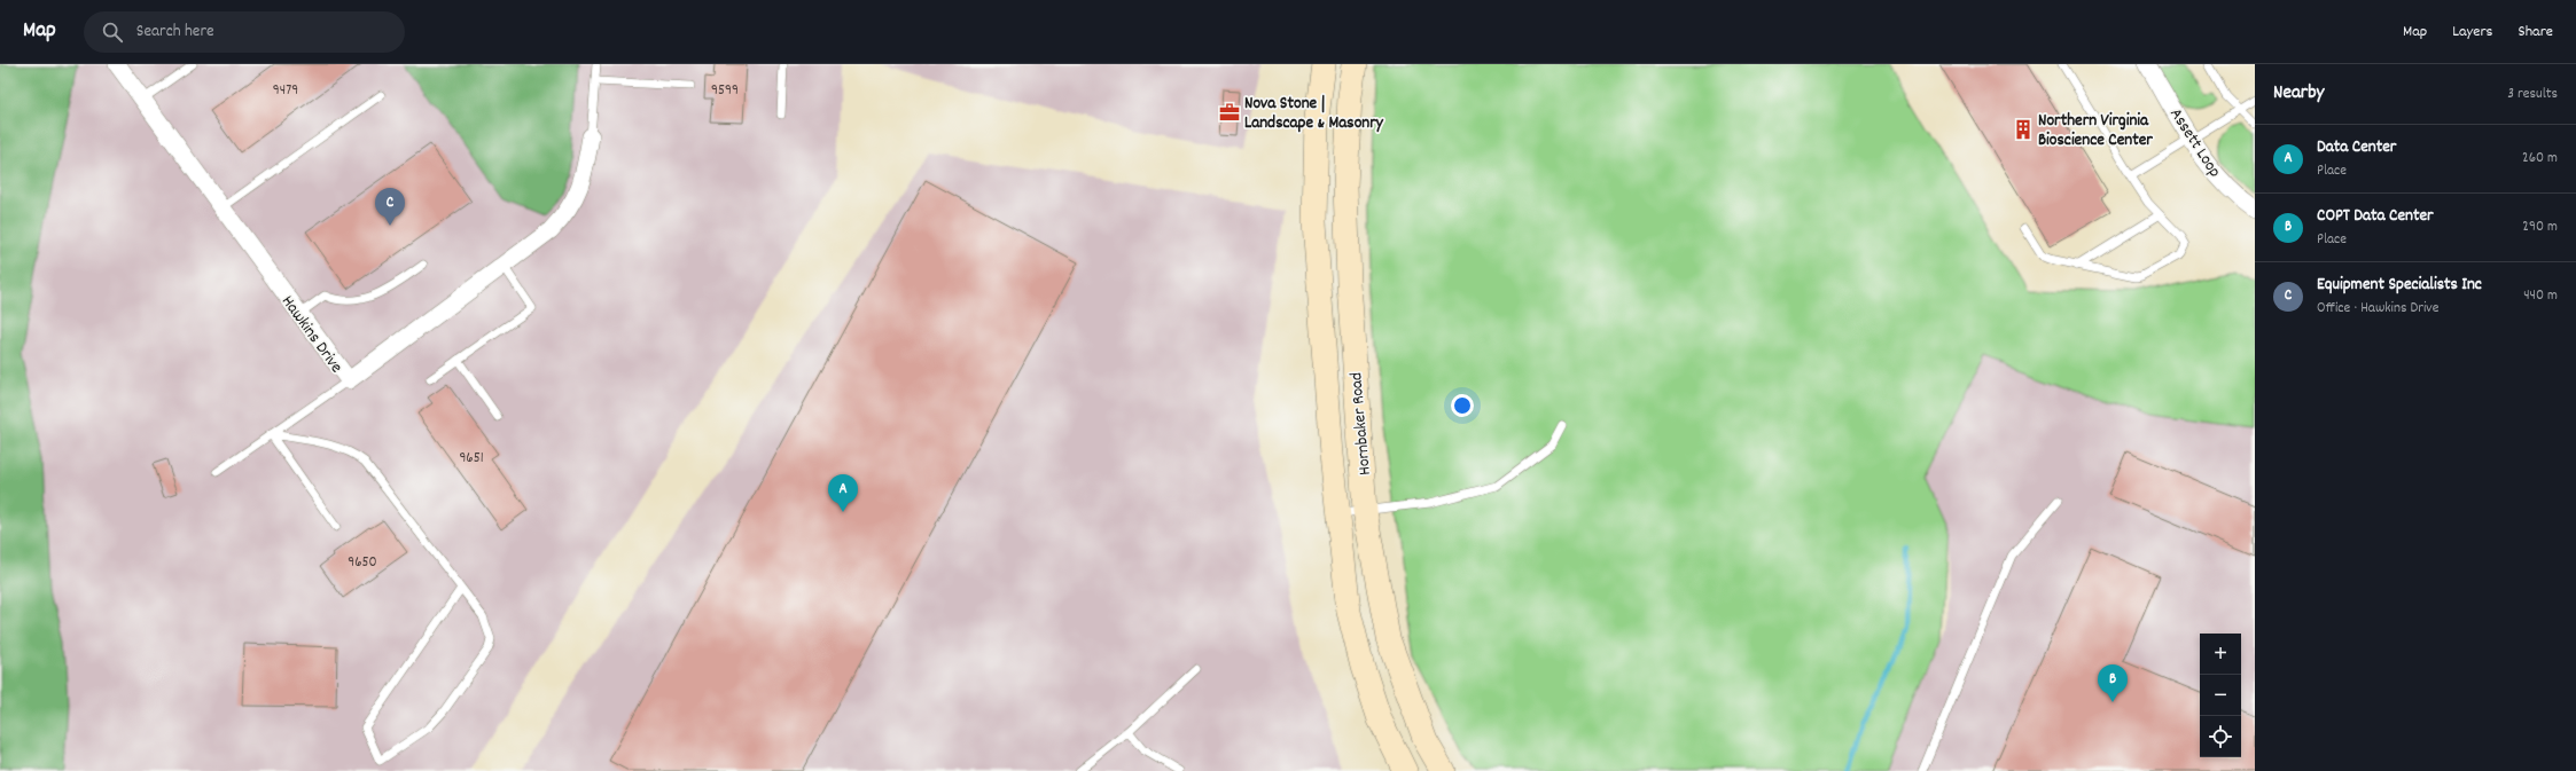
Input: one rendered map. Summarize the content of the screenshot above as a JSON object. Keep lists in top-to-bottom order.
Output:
{
  "streets": {
    "main road": ["Hornbaker Road"],
    "street": ["Assett Loop", "Hawkins Drive"]
  },
  "places": {
    "office": ["Nova Stone | Landscape & Masonry"],
    "building": ["Northern Virginia Bioscience Center"]
  },
  "house_numbers": [
    "9479",
    "9599",
    "9651",
    "9650"
  ],
  "page": {
    "header": "Map",
    "search": "Search here",
    "nav": ["Map", "Layers", "Share"],
    "heading": ["Nearby", "3 results"],
    "list": [
      {
        "mark": "A",
        "name": "Data Center",
        "note": "Place",
        "value": "260 m"
      },
      {
        "mark": "B",
        "name": "COPT Data Center",
        "note": "Place",
        "value": "290 m"
      },
      {
        "mark": "C",
        "name": "Equipment Specialists Inc",
        "note": "Office · Hawkins Drive",
        "value": "440 m"
      }
    ],
    "pins": ["C", "A", "B"],
    "map_buttons": ["+", "−"]
  }
}
